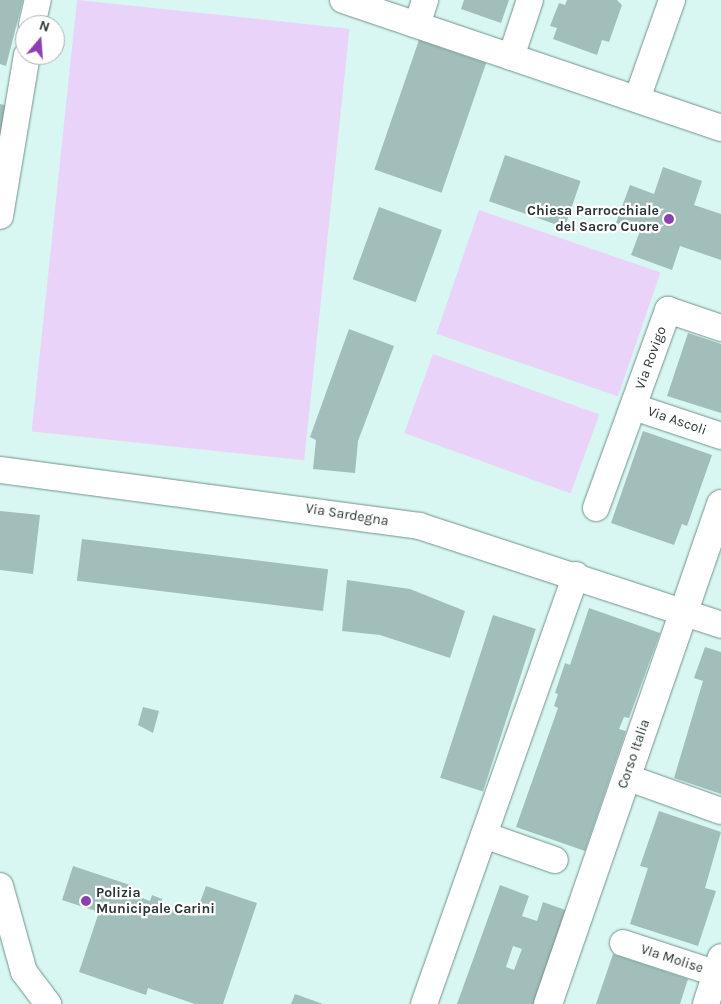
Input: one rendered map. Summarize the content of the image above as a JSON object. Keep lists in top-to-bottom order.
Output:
{
  "streets": {
    "street": [
      "Via Rovigo",
      "Via Ascoli",
      "Via Sardegna",
      "Corso Italia",
      "VIa Molise"
    ]
  },
  "crossings": [
    ["Via Rovigo", "Via Ascoli"],
    ["Via Sardegna", "Corso Italia"]
  ],
  "places": ["Chiesa Parrocchiale del Sacro Cuore", "Polizia Municipale Carini"],
  "north": "top"
}
